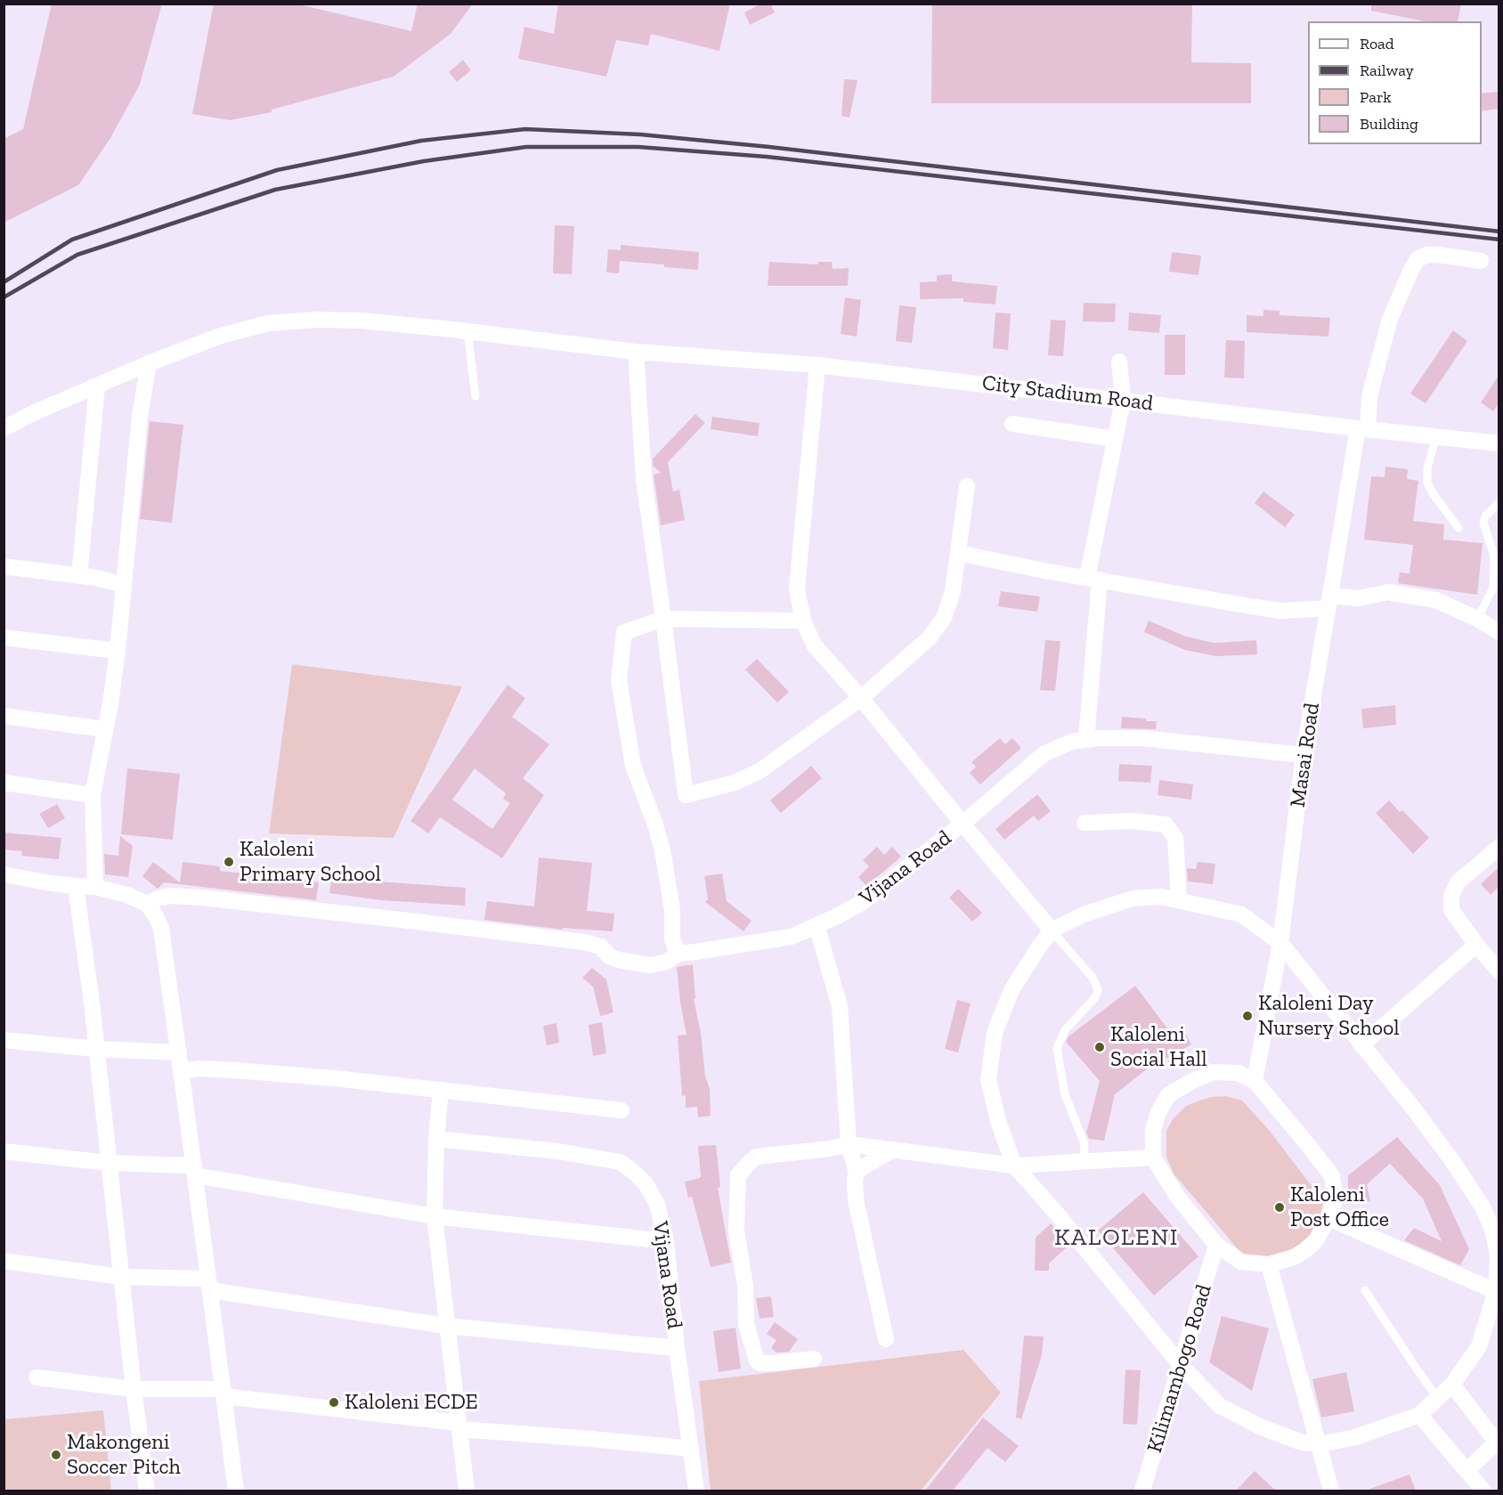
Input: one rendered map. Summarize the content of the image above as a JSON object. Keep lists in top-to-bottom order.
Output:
{
  "streets": {
    "street": [
      "City Stadium Road",
      "Masai Road",
      "Vijana Road",
      "Kilimambogo Road"
    ]
  },
  "crossings": [
    ["City Stadium Road", "Masai Road"],
    ["Masai Road", "Vijana Road"],
    ["Masai Road", "Kilimambogo Road"]
  ],
  "districts": ["KALOLENI"],
  "places": [
    "Kaloleni Primary School",
    "Kaloleni Day Nursery School",
    "Kaloleni Social Hall",
    "Kaloleni Post Office",
    "Kaloleni ECDE",
    "Makongeni Soccer Pitch"
  ],
  "legend": [
    "Road",
    "Railway",
    "Park",
    "Building"
  ]
}
